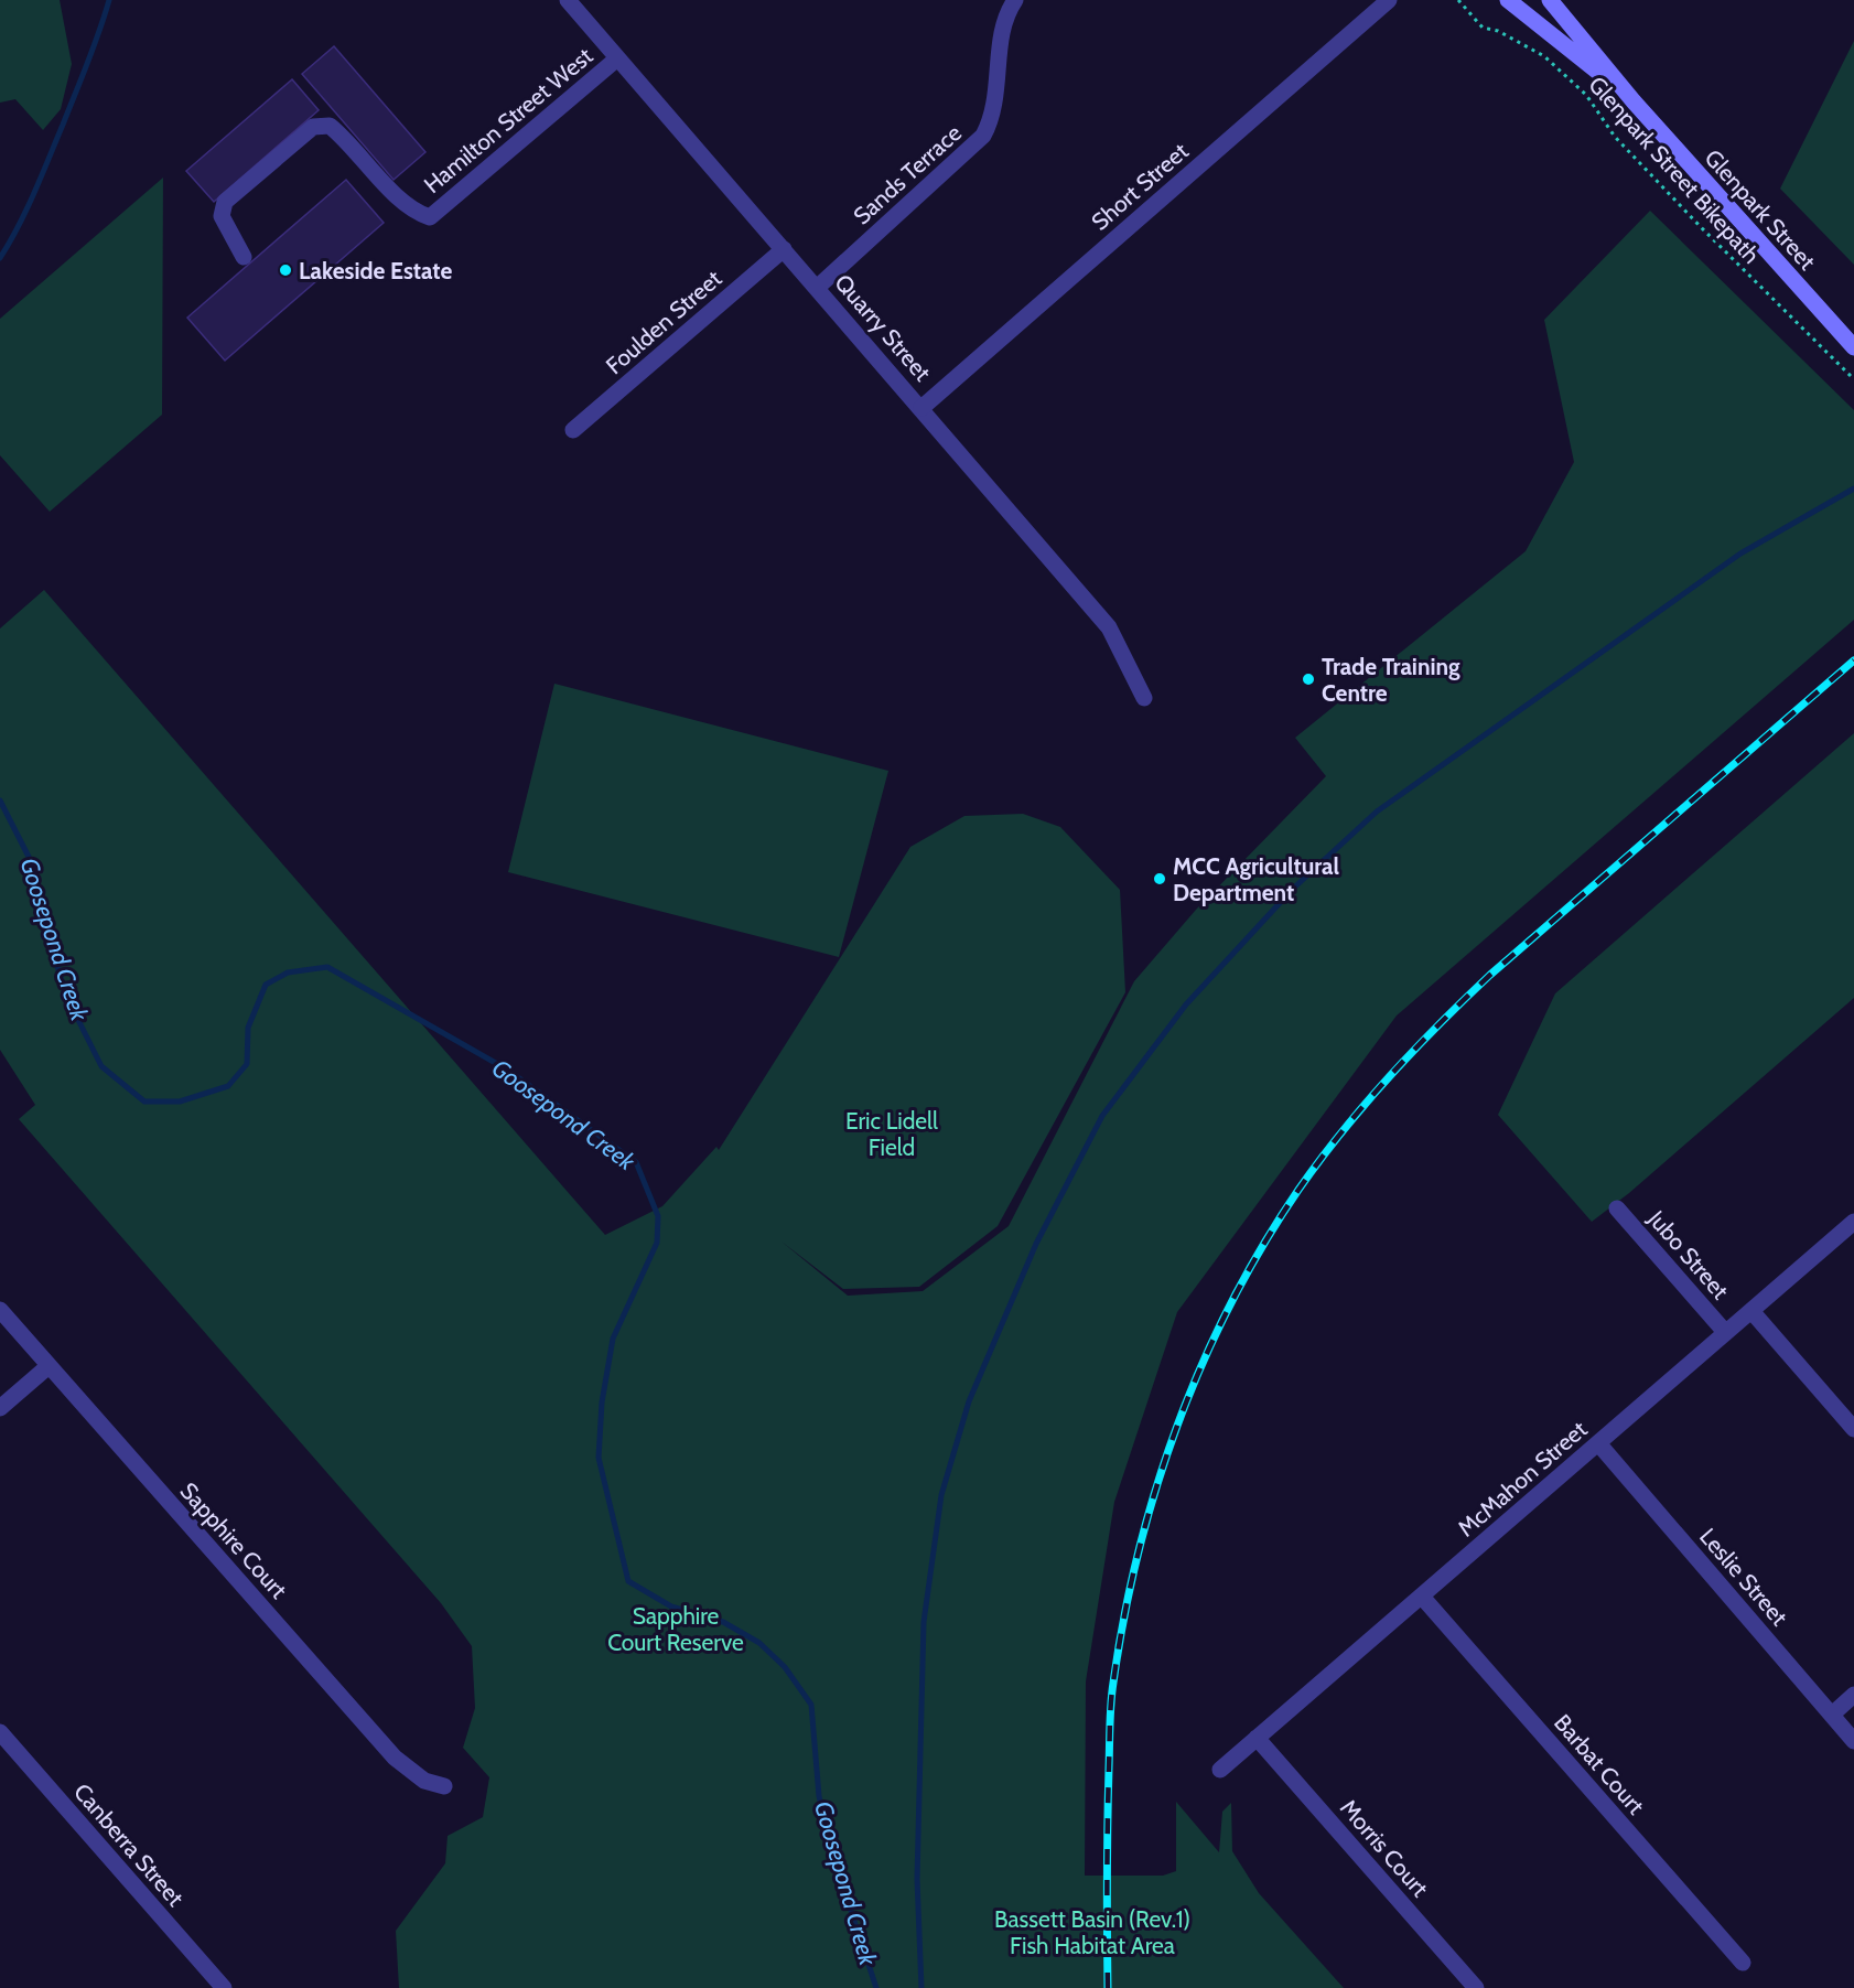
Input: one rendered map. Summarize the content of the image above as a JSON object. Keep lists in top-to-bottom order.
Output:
{
  "streets": {
    "main road": ["Glenpark Street"],
    "street": [
      "Hamilton Street West",
      "Sands Terrace",
      "Short Street",
      "Foulden Street",
      "Quarry Street",
      "Jubo Street",
      "McMahon Street",
      "Sapphire Court",
      "Leslie Street",
      "Barbat Court",
      "Canberra Street",
      "Morris Court"
    ],
    "path": ["Glenpark Street Bikepath"]
  },
  "crossings": [
    ["Hamilton Street West", "Quarry Street"],
    ["Sands Terrace", "Quarry Street"],
    ["Short Street", "Quarry Street"],
    ["Foulden Street", "Quarry Street"],
    ["Jubo Street", "McMahon Street"],
    ["McMahon Street", "Leslie Street"],
    ["McMahon Street", "Barbat Court"],
    ["McMahon Street", "Morris Court"]
  ],
  "water": ["Goosepond Creek"],
  "parks": ["Eric Lidell Field", "Sapphire Court Reserve", "Bassett Basin (Rev.1) Fish Habitat Area"],
  "places": ["Lakeside Estate", "Trade Training Centre", "MCC Agricultural Department"]
}
